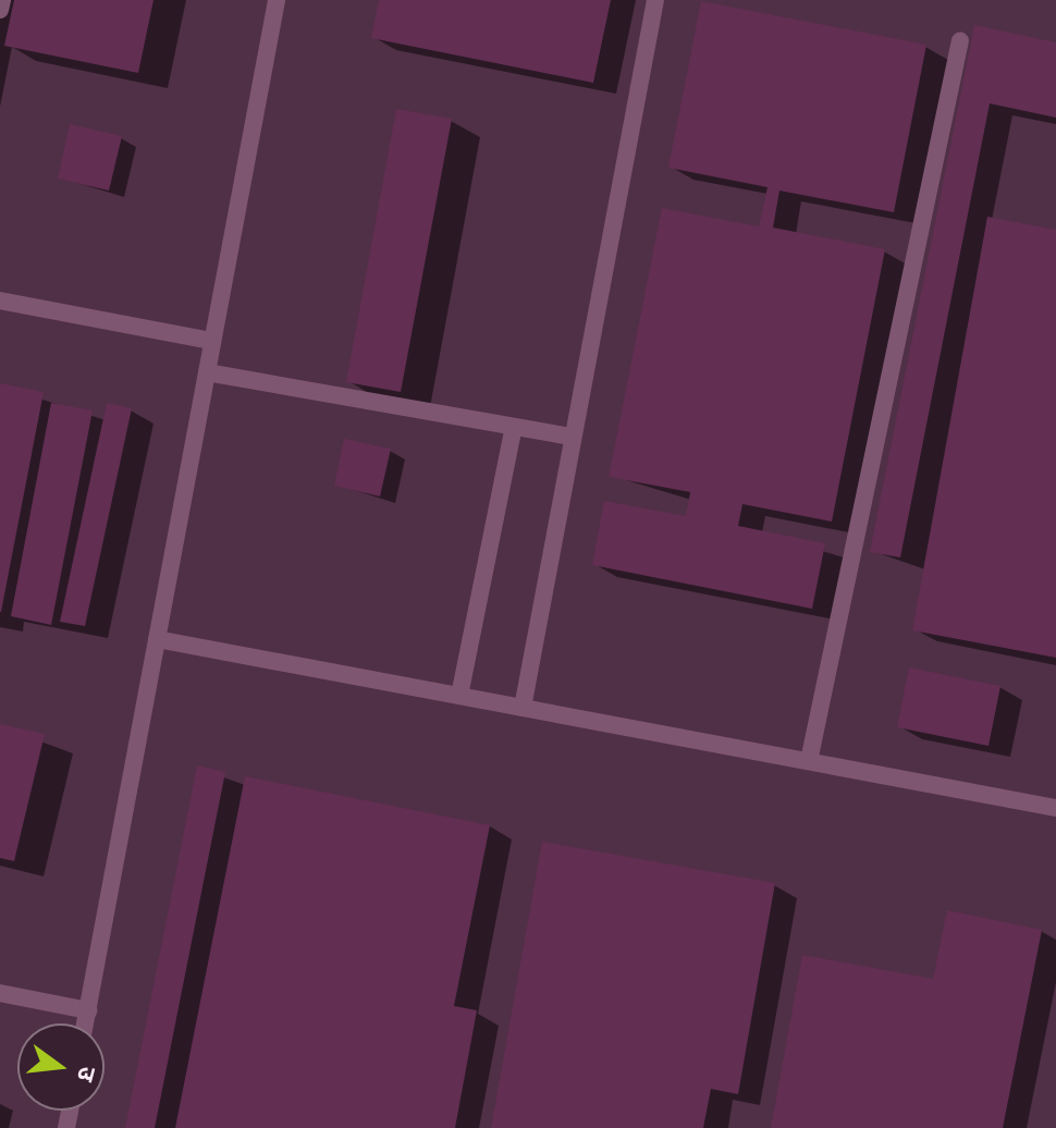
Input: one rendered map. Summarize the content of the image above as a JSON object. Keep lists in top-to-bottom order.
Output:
{
  "north": "right"
}
